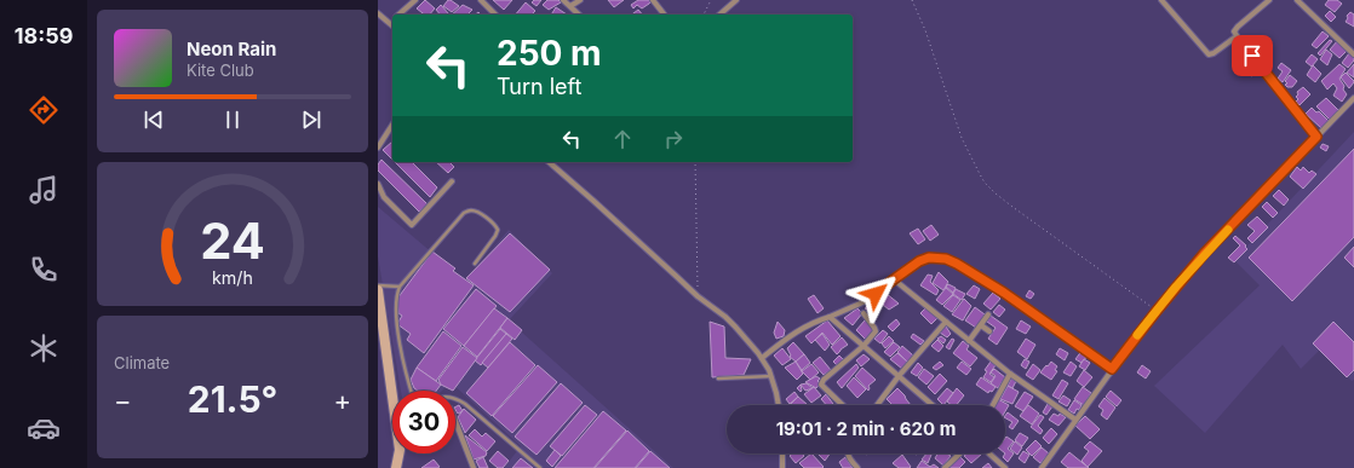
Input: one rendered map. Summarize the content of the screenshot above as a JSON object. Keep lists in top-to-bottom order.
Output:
{
  "page": {
    "tabs": "18:59",
    "turn": ["250 m", "Turn left"],
    "song": ["Neon Rain", "Kite Club"],
    "tile": "Climate",
    "heat": ["−", "21.5°", "+"],
    "limit": "30",
    "trip": "19:01 · 2 min · 620 m",
    "gauge": ["24", "km/h"]
  }
}
